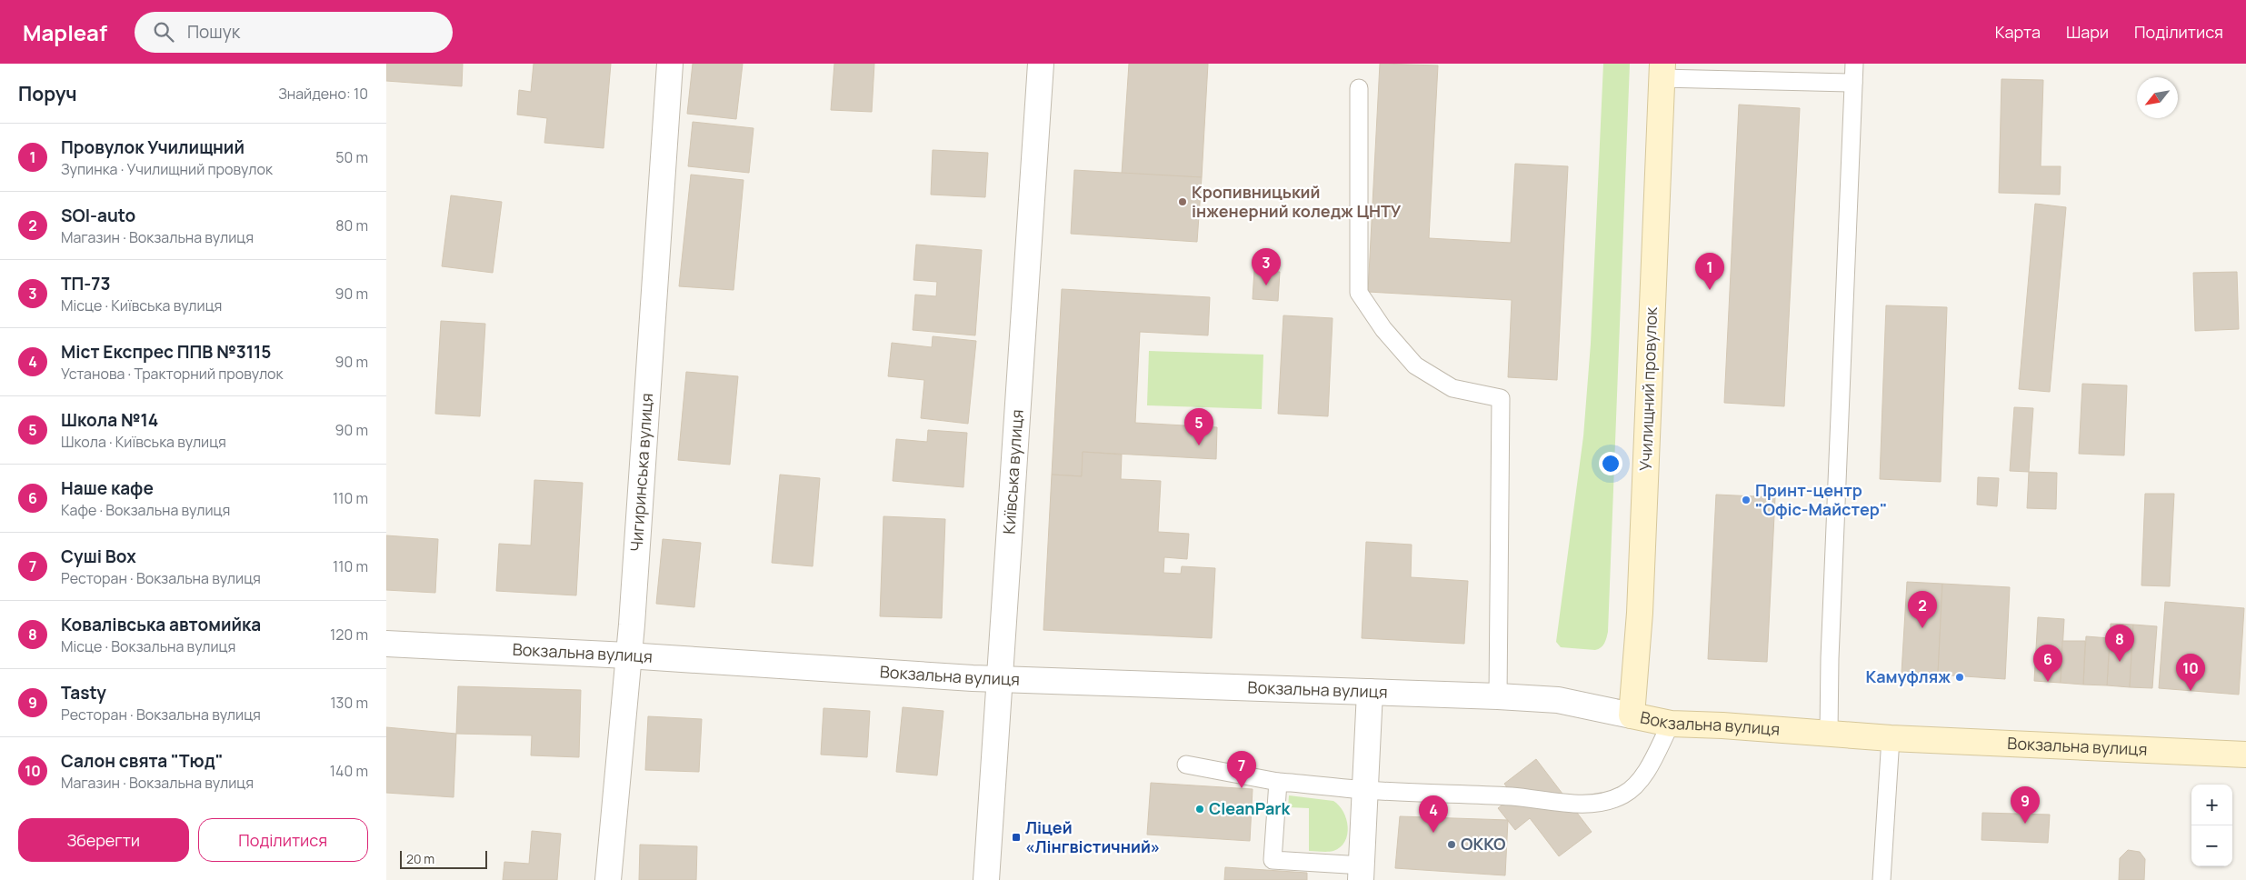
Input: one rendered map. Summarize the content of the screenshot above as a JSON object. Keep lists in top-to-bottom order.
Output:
{
  "streets": {
    "main road": ["Училищний провулок", "Вокзальна вулиця"],
    "street": ["Чигиринська вулиця", "Київська вулиця"]
  },
  "crossings": [
    ["Училищний провулок", "Вокзальна вулиця"],
    ["Чигиринська вулиця", "Вокзальна вулиця"],
    ["Київська вулиця", "Вокзальна вулиця"]
  ],
  "places": {
    "other": [
      "Кропивницький інженерний коледж ЦНТУ",
      "Принт-центр \"Офіс-Майстер\"",
      "Камуфляж",
      "CleanPark",
      "ОККО"
    ],
    "transit": ["Ліцей «Лінгвістичний»"]
  },
  "scale_bar": "20 m",
  "north": "bottom left",
  "page": {
    "header": "Mapleaf",
    "search": "Пошук",
    "nav": ["Карта", "Шари", "Поділитися"],
    "heading": ["Поруч", "Знайдено: 10"],
    "list": [
      {
        "mark": "1",
        "name": "Провулок Училищний",
        "note": "Зупинка · Училищний провулок",
        "value": "50 m"
      },
      {
        "mark": "2",
        "name": "SOI-auto",
        "note": "Магазин · Вокзальна вулиця",
        "value": "80 m"
      },
      {
        "mark": "3",
        "name": "ТП-73",
        "note": "Місце · Київська вулиця",
        "value": "90 m"
      },
      {
        "mark": "4",
        "name": "Міст Експрес ППВ №3115",
        "note": "Установа · Тракторний провулок",
        "value": "90 m"
      },
      {
        "mark": "5",
        "name": "Школа №14",
        "note": "Школа · Київська вулиця",
        "value": "90 m"
      },
      {
        "mark": "6",
        "name": "Наше кафе",
        "note": "Кафе · Вокзальна вулиця",
        "value": "110 m"
      },
      {
        "mark": "7",
        "name": "Суші Box",
        "note": "Ресторан · Вокзальна вулиця",
        "value": "110 m"
      },
      {
        "mark": "8",
        "name": "Ковалівська автомийка",
        "note": "Місце · Вокзальна вулиця",
        "value": "120 m"
      },
      {
        "mark": "9",
        "name": "Tasty",
        "note": "Ресторан · Вокзальна вулиця",
        "value": "130 m"
      },
      {
        "mark": "10",
        "name": "Салон свята \"Тюд\"",
        "note": "Магазин · Вокзальна вулиця",
        "value": "140 m"
      }
    ],
    "pins": [
      "3",
      "1",
      "5",
      "2",
      "8",
      "6",
      "10",
      "7",
      "9",
      "4"
    ],
    "map_buttons": ["+", "−"],
    "buttons": ["Зберегти", "Поділитися"],
    "scale": "20 m"
  }
}
